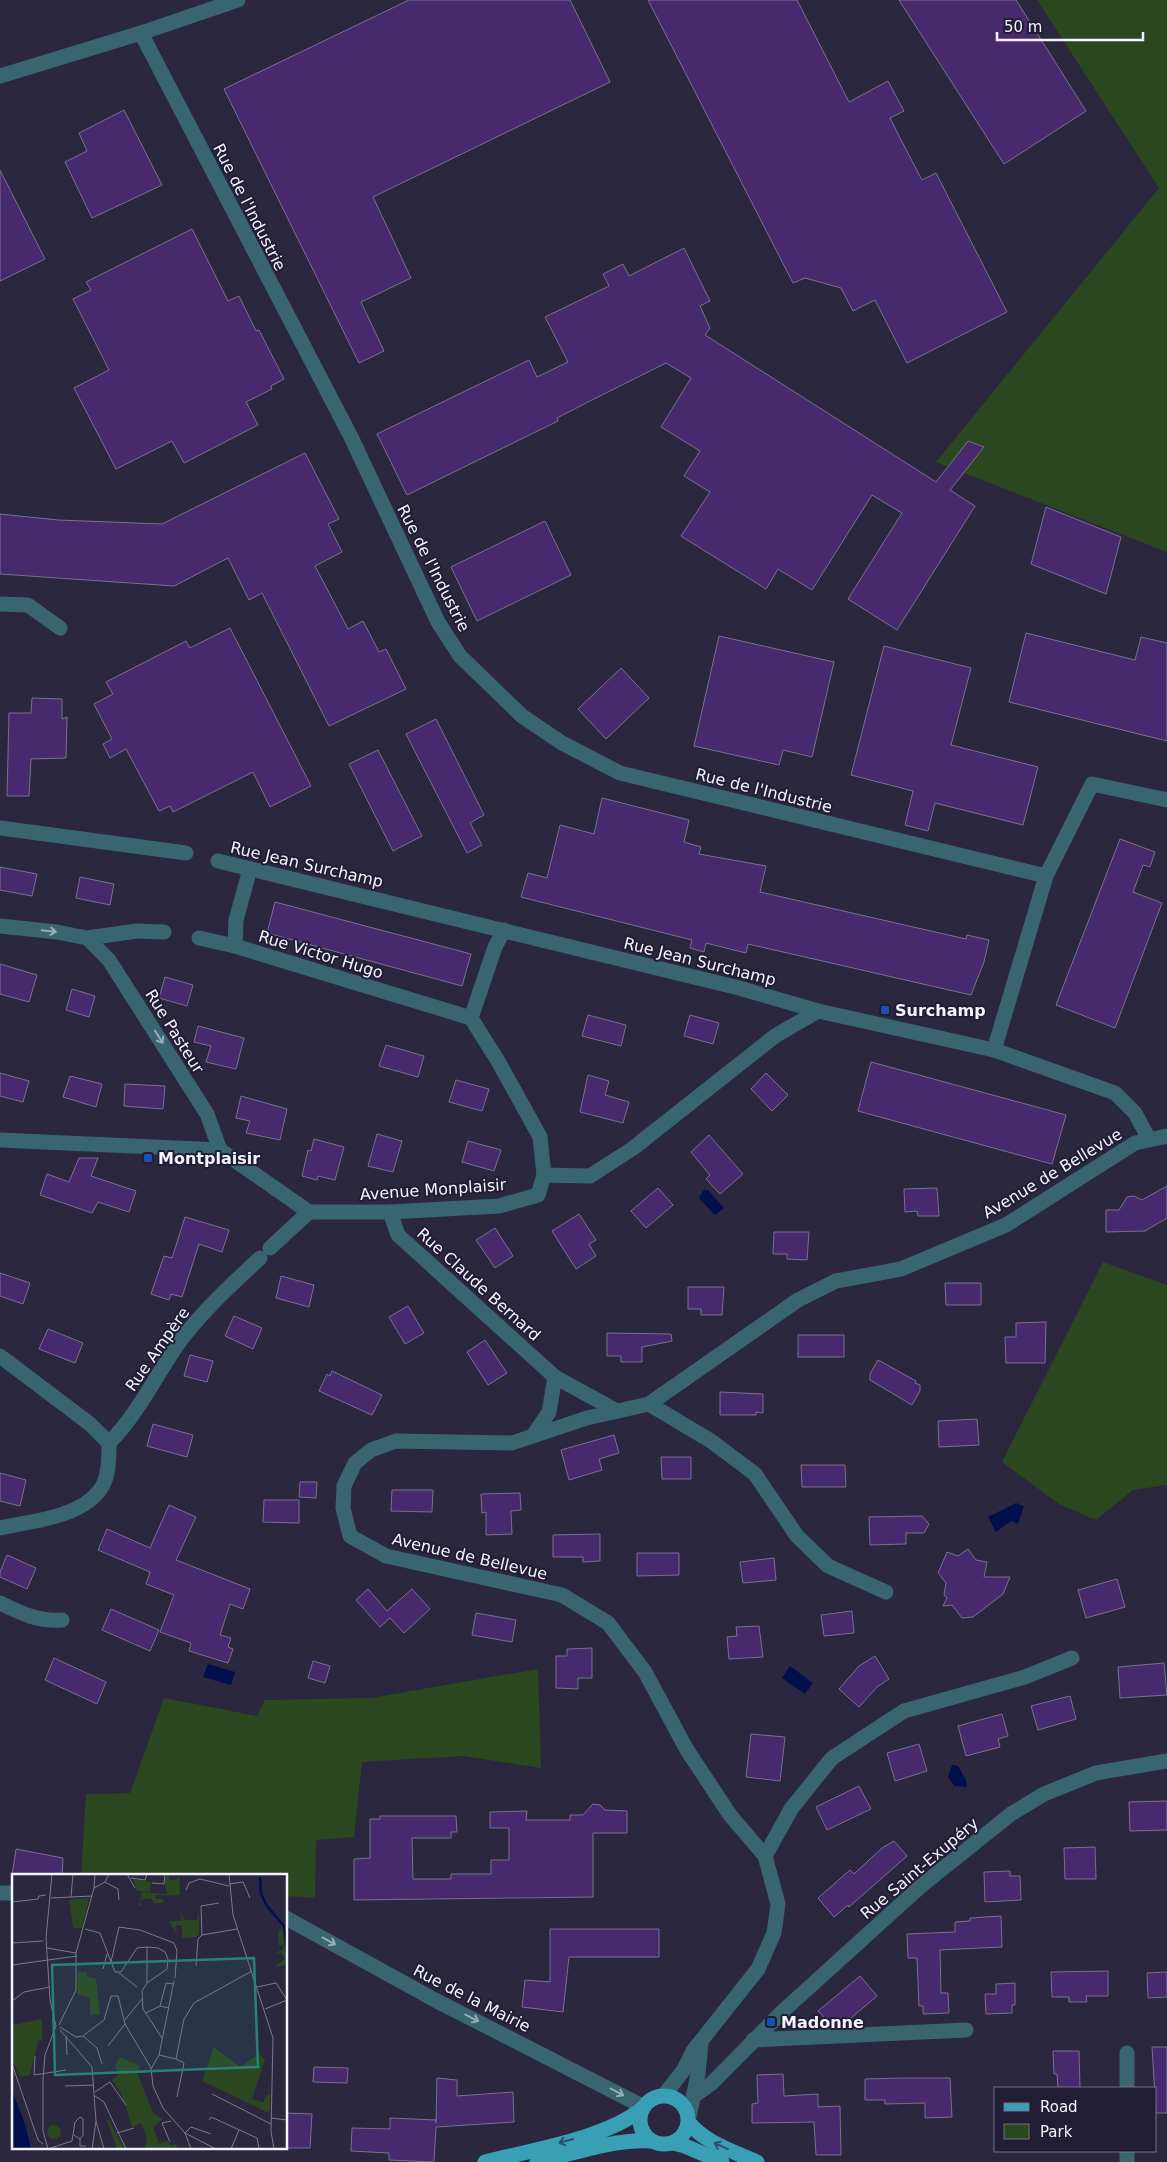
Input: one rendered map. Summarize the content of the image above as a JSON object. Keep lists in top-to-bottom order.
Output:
{
  "streets": {
    "street": [
      "Rue de l'Industrie",
      "Rue Jean Surchamp",
      "Rue Victor Hugo",
      "Rue Pasteur",
      "Avenue de Bellevue",
      "Avenue Monplaisir",
      "Rue Claude Bernard",
      "Rue Ampère",
      "Rue Saint-Exupéry",
      "Rue de la Mairie"
    ]
  },
  "crossings": [
    ["Rue Jean Surchamp", "Rue Victor Hugo"],
    ["Rue Jean Surchamp", "Avenue de Bellevue"],
    ["Avenue de Bellevue", "Rue Claude Bernard"],
    ["Avenue de Bellevue", "Rue Saint-Exupéry"],
    ["Avenue de Bellevue", "Rue de la Mairie"],
    ["Avenue Monplaisir", "Rue Claude Bernard"],
    ["Avenue Monplaisir", "Rue Ampère"]
  ],
  "one_way": ["Rue Pasteur", "Rue de la Mairie"],
  "places": {
    "transit": ["Surchamp", "Montplaisir", "Madonne"]
  },
  "legend": ["Road", "Park"],
  "scale_bar": "50 m"
}
